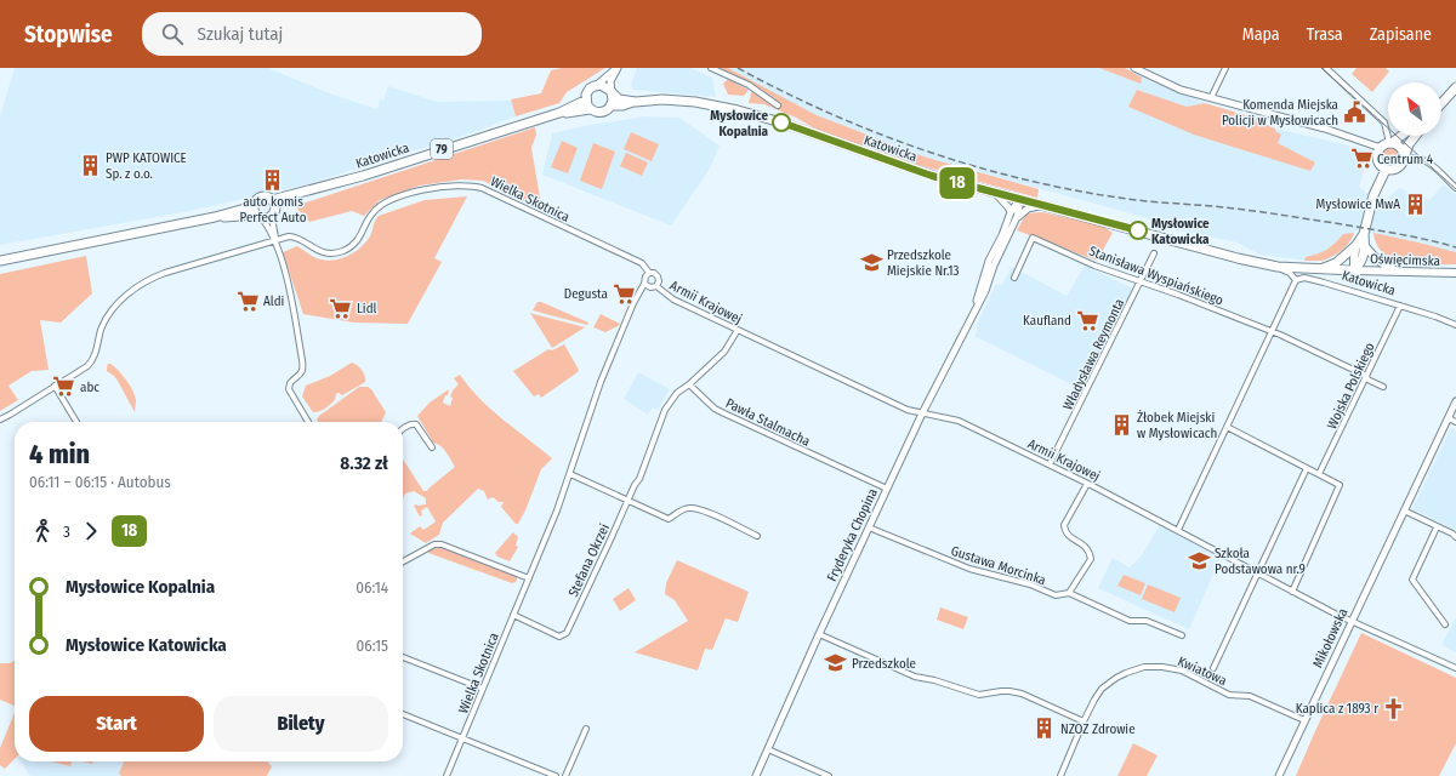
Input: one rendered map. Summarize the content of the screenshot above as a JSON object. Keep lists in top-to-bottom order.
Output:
{
  "streets": {
    "main road": ["Katowicka", "79", "Oświęcimska"],
    "street": [
      "Wielka Skotnica",
      "Stanisława Wyspiańskiego",
      "Armii Krajowej",
      "Władysława Reymonta",
      "Wojska Polskiego",
      "Pawła Stalmacha",
      "Fryderyka Chopina",
      "Stefana Okrzei",
      "Gustawa Morcinka",
      "Mikołowska",
      "Kwiatowa"
    ]
  },
  "crossings": [
    ["Katowicka", "79"],
    ["Katowicka", "Oświęcimska"],
    ["Katowicka", "Wojska Polskiego"],
    ["Katowicka", "Fryderyka Chopina"],
    ["Wielka Skotnica", "Armii Krajowej"],
    ["Wielka Skotnica", "Stefana Okrzei"],
    ["Stanisława Wyspiańskiego", "Władysława Reymonta"],
    ["Stanisława Wyspiańskiego", "Wojska Polskiego"],
    ["Armii Krajowej", "Władysława Reymonta"],
    ["Armii Krajowej", "Fryderyka Chopina"],
    ["Armii Krajowej", "Mikołowska"],
    ["Pawła Stalmacha", "Fryderyka Chopina"],
    ["Fryderyka Chopina", "Gustawa Morcinka"],
    ["Mikołowska", "Kwiatowa"]
  ],
  "places": {
    "public building": ["Komenda Miejska Policji w Mysłowicach"],
    "other": ["Mysłowice Kopalnia", "Mysłowice Katowicka"],
    "supermarket": [
      "Centrum 4",
      "Degusta",
      "Aldi",
      "Lidl",
      "Kaufland",
      "abc"
    ],
    "building": [
      "PWP KATOWICE Sp. z o.o.",
      "auto komis Perfect Auto",
      "Mysłowice MwA",
      "Żłobek Miejski w Mysłowicach",
      "NZOZ Zdrowie"
    ],
    "school or university": ["Przedszkole Miejskie Nr.13", "Szkoła Podstawowa nr.9", "Przedszkole"],
    "church": ["Kaplica z 1893 r"]
  },
  "lines": ["bus line 18"],
  "north": "top left",
  "page": {
    "header": "Stopwise",
    "search": "Szukaj tutaj",
    "nav": ["Mapa", "Trasa", "Zapisane"],
    "on_map": "18",
    "heading": ["4 min", "06:11 – 06:15 · Autobus", "8.32 zł"],
    "legs": ["3", "18"],
    "list": [
      {
        "name": "Mysłowice Kopalnia",
        "value": "06:14"
      },
      {
        "name": "Mysłowice Katowicka",
        "value": "06:15"
      }
    ],
    "buttons": ["Start", "Bilety"]
  }
}
